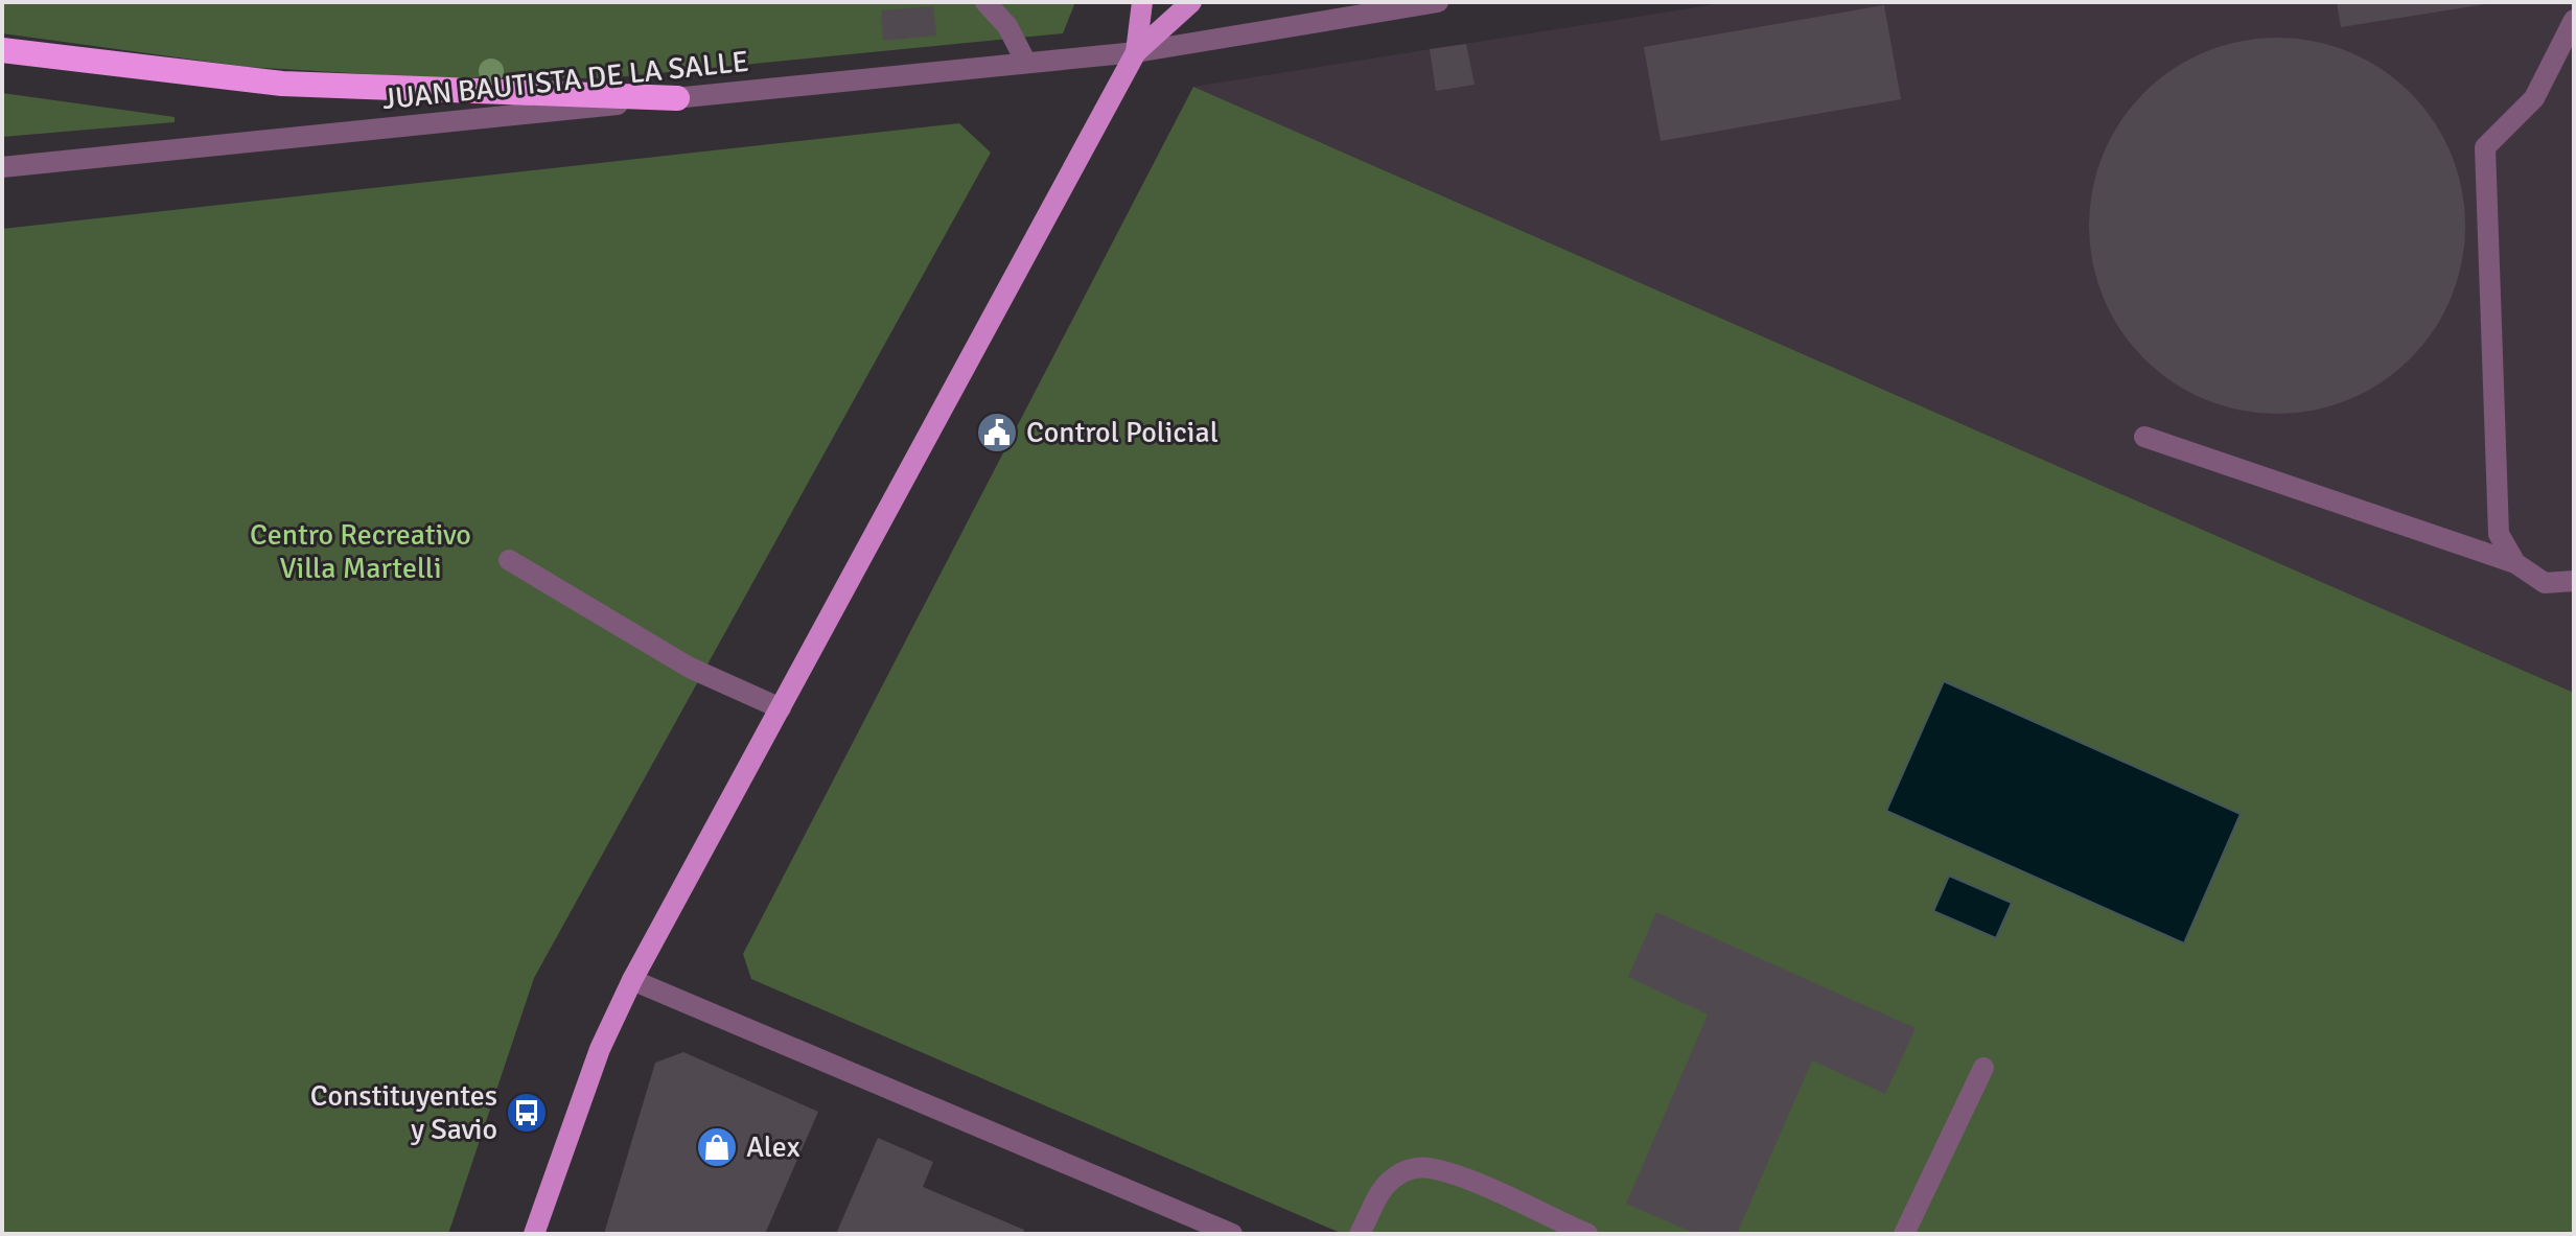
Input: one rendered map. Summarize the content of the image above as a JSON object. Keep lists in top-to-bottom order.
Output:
{
  "streets": {
    "street": ["JUAN BAUTISTA DE LA SALLE"]
  },
  "parks": ["Centro Recreativo Villa Martelli"],
  "places": {
    "public building": ["Control Policial"],
    "bus stop": ["Constituyentes y Savio"],
    "shop": ["Alex"]
  }
}
